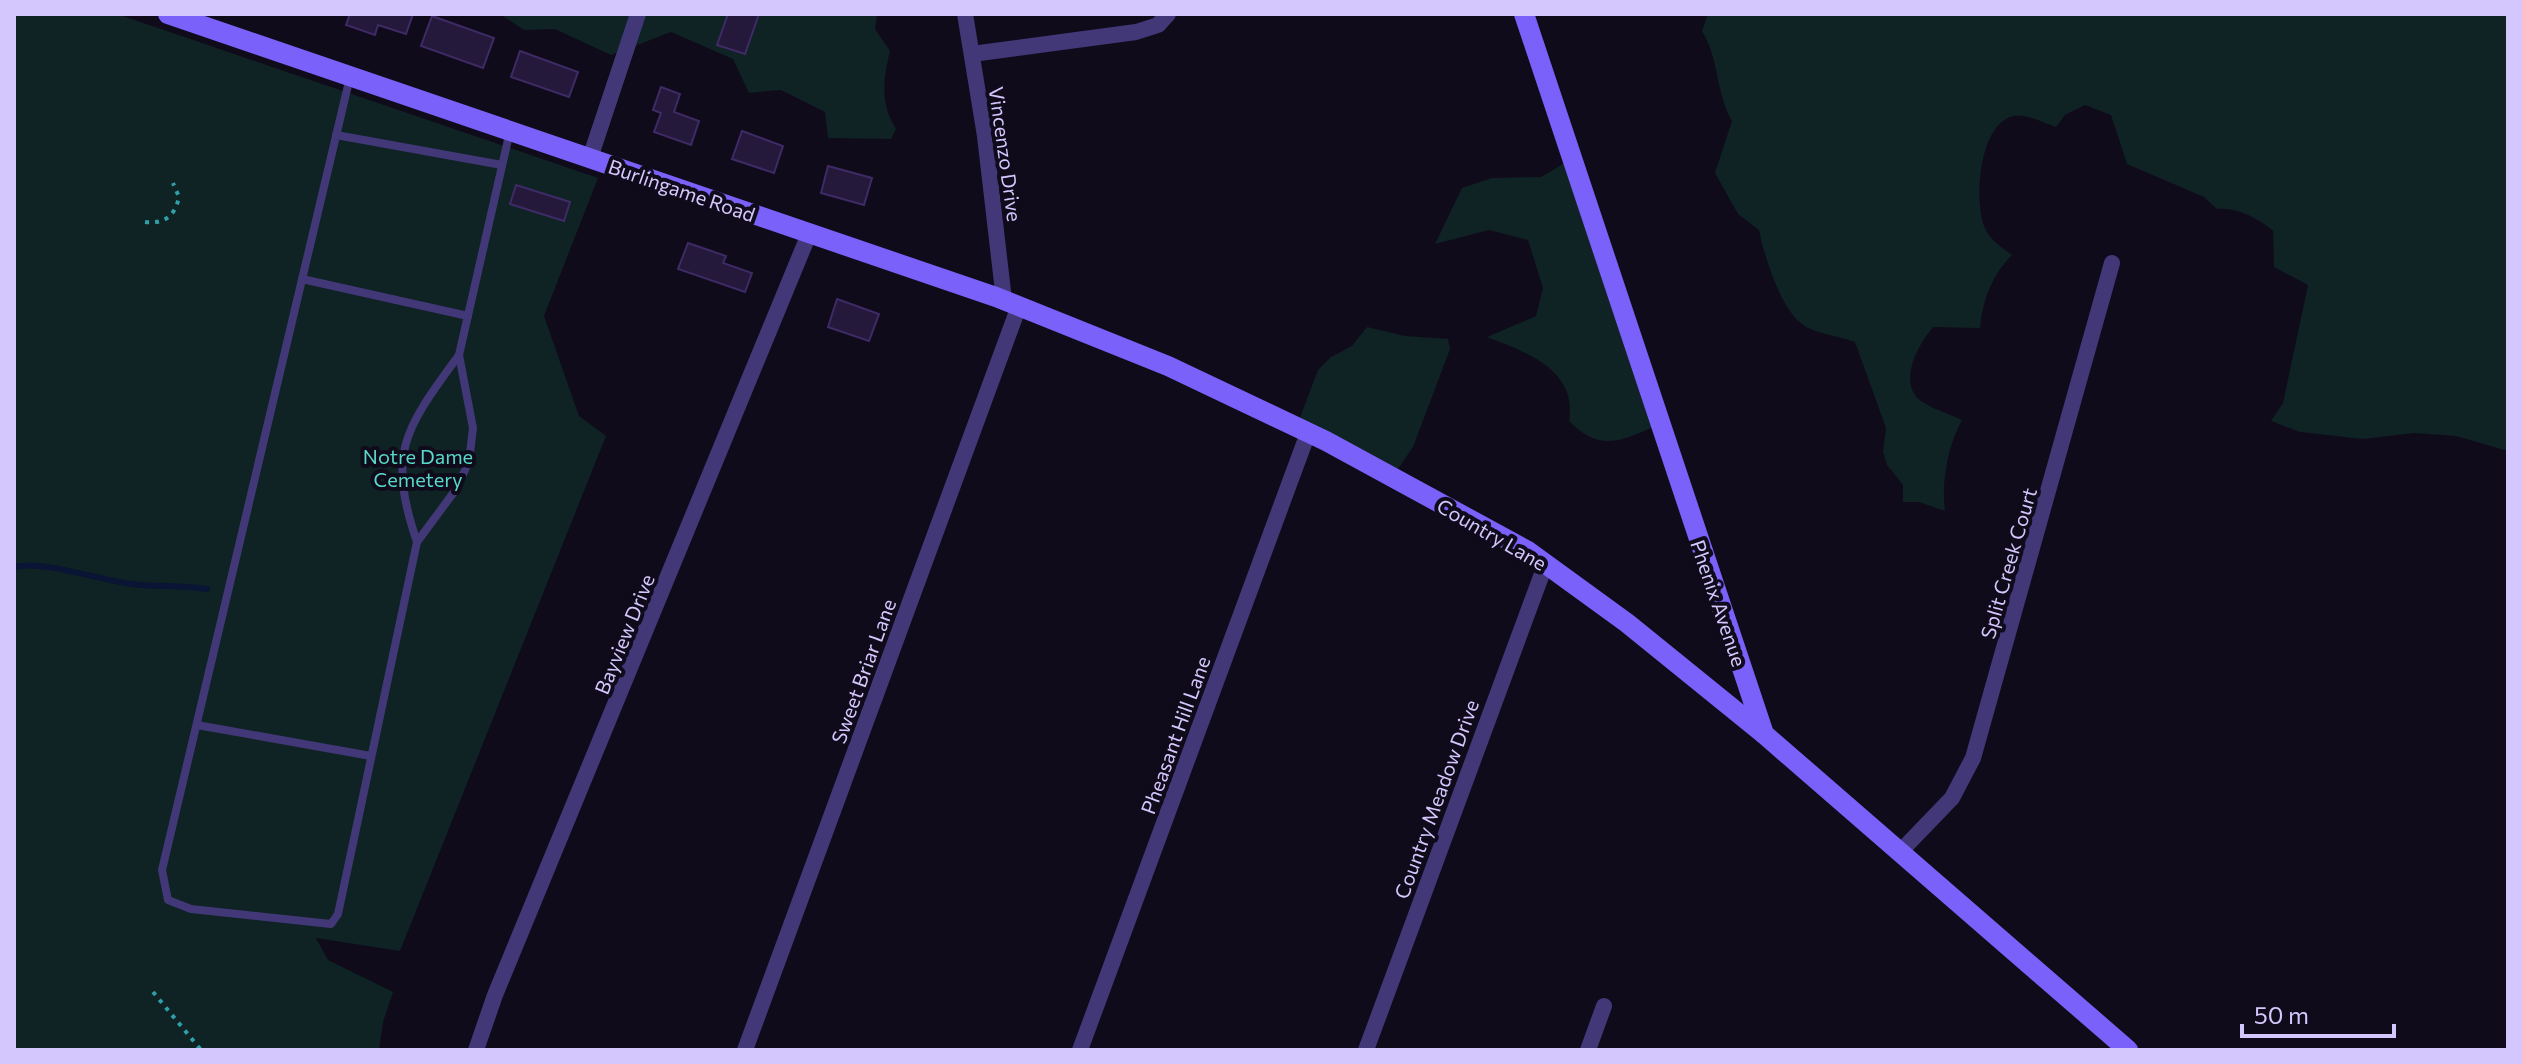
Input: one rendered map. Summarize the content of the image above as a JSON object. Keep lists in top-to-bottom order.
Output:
{
  "streets": {
    "street": [
      "Vincenzo Drive",
      "Burlingame Road",
      "Country Lane",
      "Split Creek Court",
      "Phenix Avenue",
      "Bayview Drive",
      "Sweet Briar Lane",
      "Pheasant Hill Lane",
      "Country Meadow Drive"
    ]
  },
  "crossings": [
    ["Vincenzo Drive", "Burlingame Road"],
    ["Vincenzo Drive", "Sweet Briar Lane"],
    ["Burlingame Road", "Country Lane"],
    ["Burlingame Road", "Bayview Drive"],
    ["Burlingame Road", "Sweet Briar Lane"],
    ["Country Lane", "Phenix Avenue"],
    ["Country Lane", "Pheasant Hill Lane"],
    ["Country Lane", "Country Meadow Drive"]
  ],
  "parks": ["Notre Dame Cemetery"],
  "scale_bar": "50 m"
}
